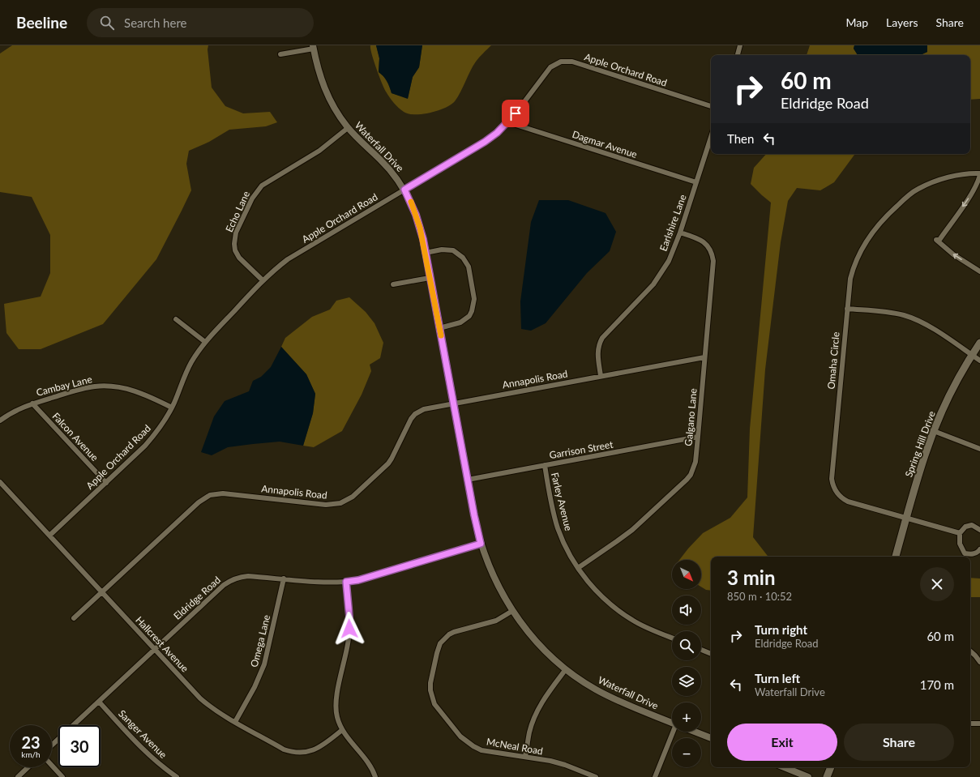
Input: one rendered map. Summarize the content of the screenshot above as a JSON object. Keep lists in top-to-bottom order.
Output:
{
  "streets": {
    "main road": ["Spring Hill Drive"],
    "street": [
      "Apple Orchard Road",
      "Dagmar Avenue",
      "Waterfall Drive",
      "Echo Lane",
      "Earlshire Lane",
      "Omaha Circle",
      "Annapolis Road",
      "Cambay Lane",
      "Galgano Lane",
      "Falcon Avenue",
      "Garrison Street",
      "Farley Avenue",
      "Eldridge Road",
      "Omega Lane",
      "Hallcrest Avenue",
      "Sanger Avenue",
      "McNeal Road"
    ]
  },
  "crossings": [
    ["Apple Orchard Road", "Dagmar Avenue"],
    ["Apple Orchard Road", "Waterfall Drive"],
    ["Apple Orchard Road", "Echo Lane"],
    ["Apple Orchard Road", "Cambay Lane"],
    ["Apple Orchard Road", "Falcon Avenue"],
    ["Apple Orchard Road", "Hallcrest Avenue"],
    ["Dagmar Avenue", "Earlshire Lane"],
    ["Waterfall Drive", "Echo Lane"],
    ["Waterfall Drive", "Annapolis Road"],
    ["Waterfall Drive", "Garrison Street"],
    ["Waterfall Drive", "Eldridge Road"],
    ["Waterfall Drive", "McNeal Road"],
    ["Earlshire Lane", "Annapolis Road"],
    ["Earlshire Lane", "Galgano Lane"],
    ["Omaha Circle", "Spring Hill Drive"],
    ["Annapolis Road", "Galgano Lane"],
    ["Annapolis Road", "Hallcrest Avenue"],
    ["Cambay Lane", "Falcon Avenue"],
    ["Galgano Lane", "Garrison Street"],
    ["Galgano Lane", "Farley Avenue"],
    ["Garrison Street", "Farley Avenue"],
    ["Eldridge Road", "Omega Lane"],
    ["Eldridge Road", "Hallcrest Avenue"],
    ["Eldridge Road", "Sanger Avenue"],
    ["Omega Lane", "Hallcrest Avenue"]
  ],
  "north": "bottom right",
  "page": {
    "header": "Beeline",
    "search": "Search here",
    "nav": ["Map", "Layers", "Share"],
    "turn": ["60 m", "Eldridge Road"],
    "then": "Then",
    "heading": ["3 min", "850 m · 10:52"],
    "map_buttons": ["+", "−"],
    "list": [
      {
        "name": "Turn right",
        "note": "Eldridge Road",
        "value": "60 m"
      },
      {
        "name": "Turn left",
        "note": "Waterfall Drive",
        "value": "170 m"
      }
    ],
    "buttons": ["Exit", "Share"],
    "speed": "23 km/h",
    "limit": "30"
  }
}
